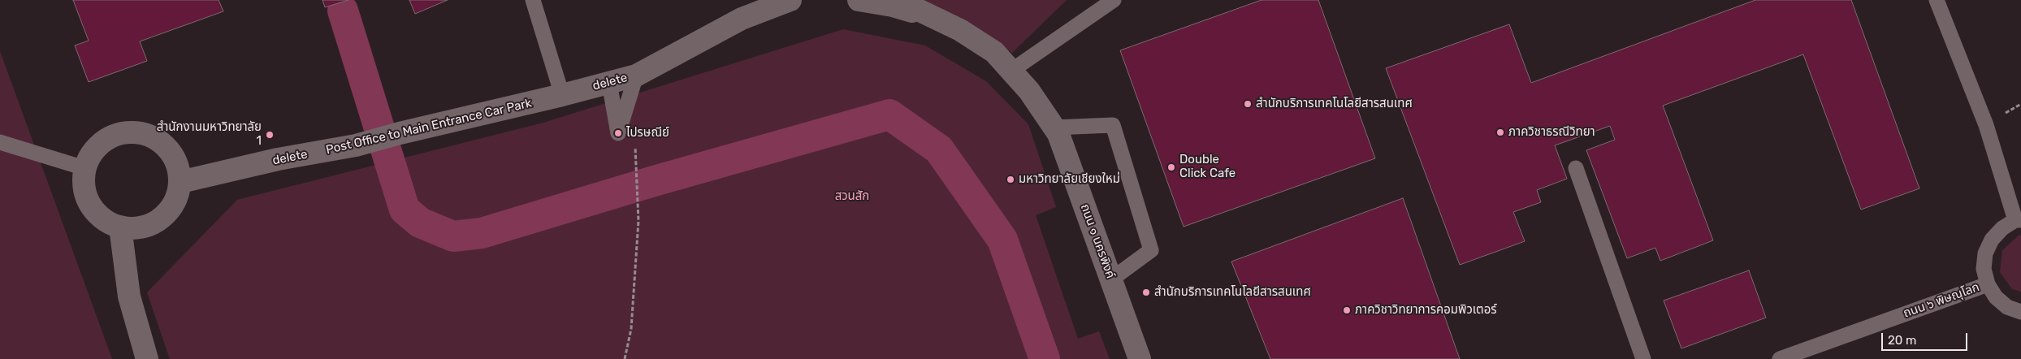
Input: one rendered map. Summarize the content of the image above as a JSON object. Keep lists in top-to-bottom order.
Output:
{
  "streets": {
    "street": ["ถนน ๑ นครพิงค์"],
    "lane": ["delete", "Post Office to Main Entrance Car Park", "ถนน ๖ พิษณุโลก"]
  },
  "crossings": [
    ["delete", "Post Office to Main Entrance Car Park"]
  ],
  "parks": ["สวนสัก"],
  "places": [
    "สำนักบริการเทคโนโลยีสารสนเทศ",
    "ภาควิชาธรณีวิทยา",
    "ไปรษณีย์",
    "สํานักงานมหาวิทยาลัย 1",
    "Double Click Cafe",
    "มหาวิทยาลัยเชียงใหม่",
    "สํานักบริการเทคโนโลยีสารสนเทศ",
    "ภาควิชาวิทยาการคอมพิวเตอร์"
  ],
  "scale_bar": "20 m"
}
